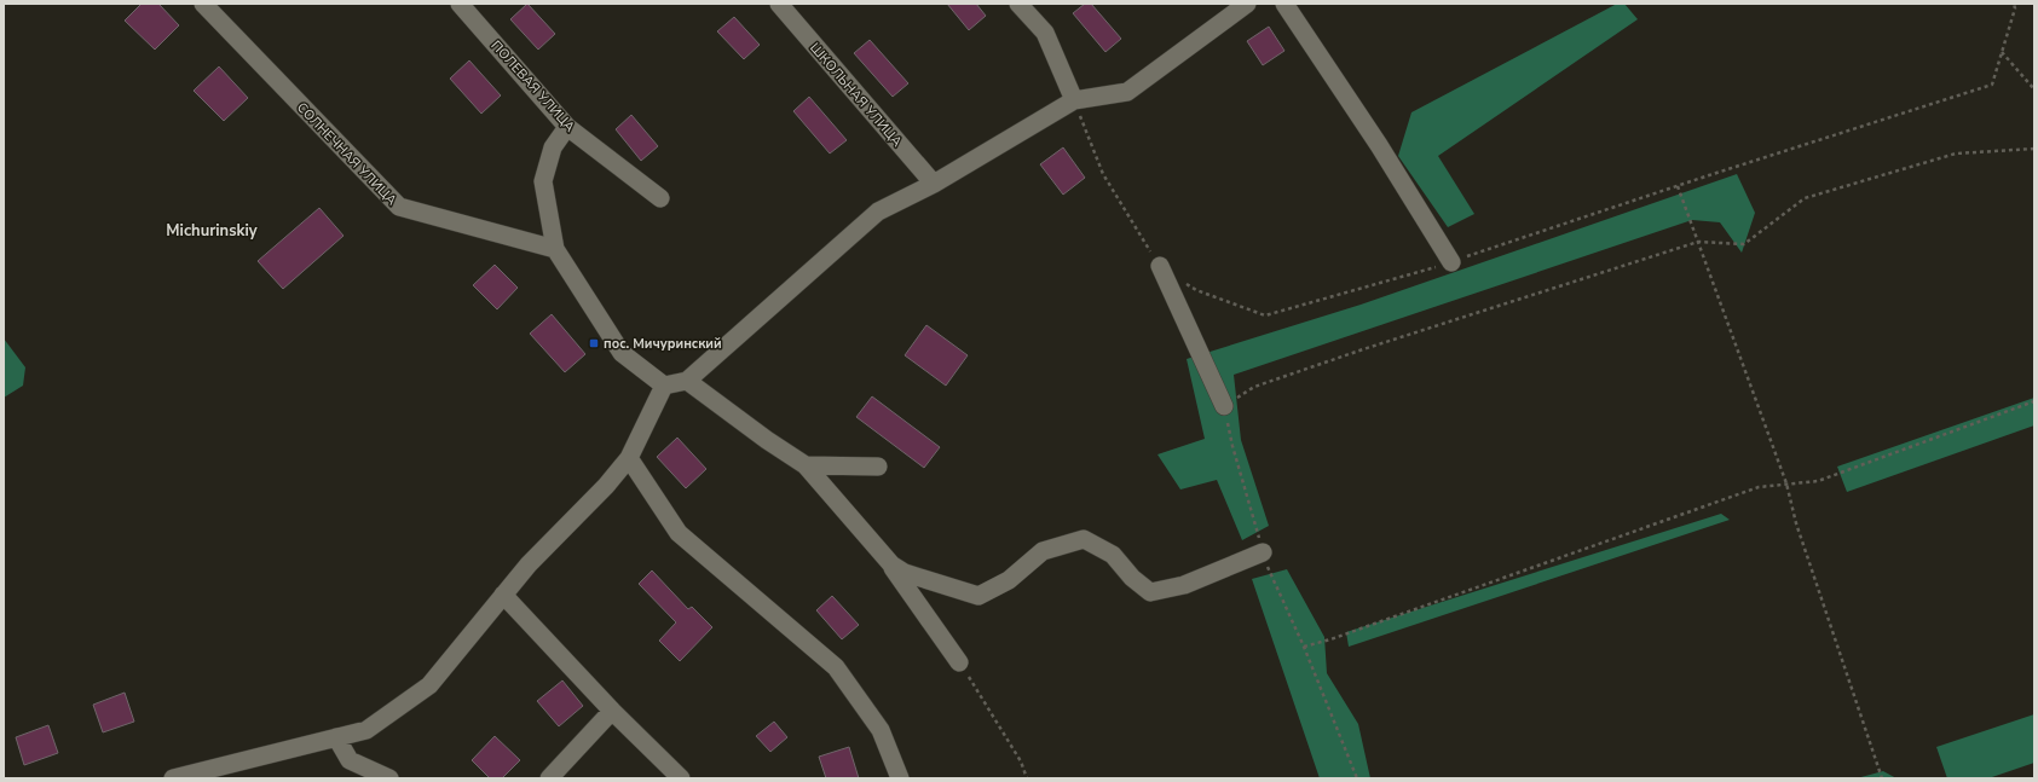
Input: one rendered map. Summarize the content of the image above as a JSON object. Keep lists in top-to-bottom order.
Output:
{
  "streets": {
    "street": ["ПОЛЕВАЯ УЛИЦА", "ШКОЛЬНАЯ УЛИЦА", "СОЛНЕЧНАЯ УЛИЦА"]
  },
  "districts": ["Michurinskiy"],
  "places": {
    "transit": ["пос. Мичуринский"]
  }
}
